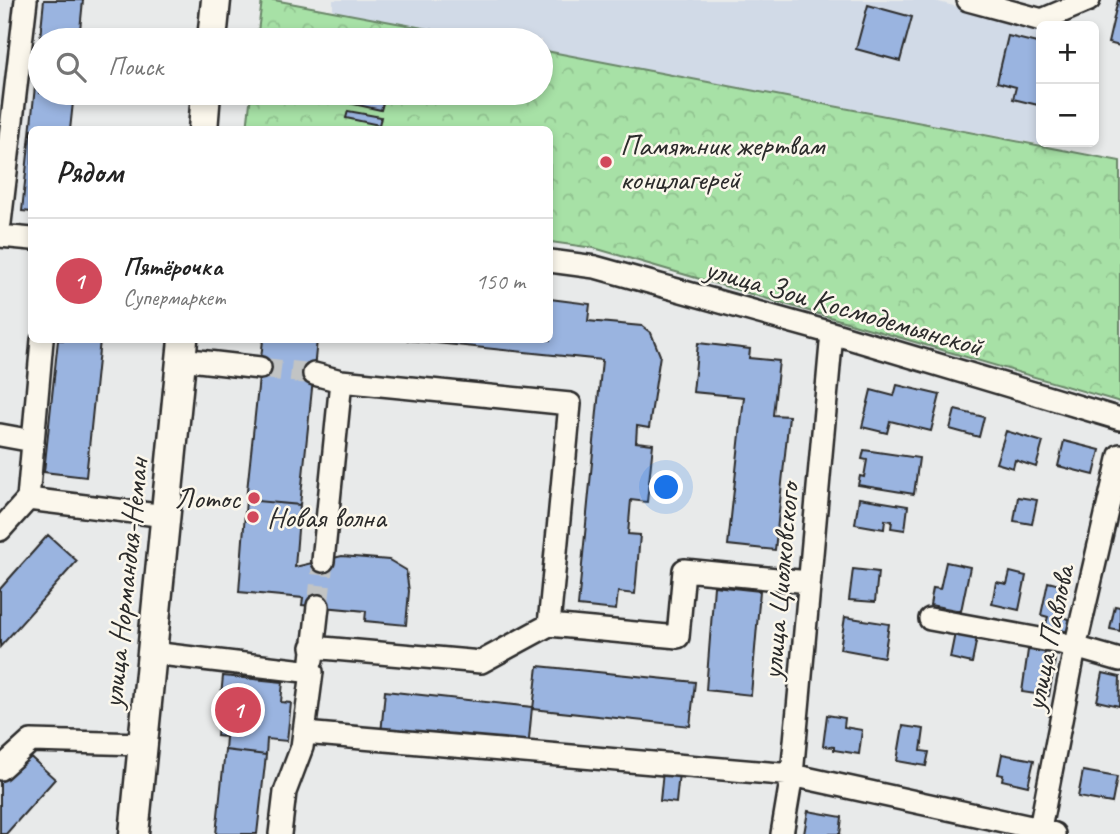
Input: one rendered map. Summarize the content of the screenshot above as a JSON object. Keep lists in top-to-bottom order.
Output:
{
  "streets": {
    "main road": ["улица Нормандия-Неман"],
    "street": ["улица Зои Космодемьянской", "улица Циолковского", "улица Павлова"]
  },
  "crossings": [
    ["улица Зои Космодемьянской", "улица Циолковского"]
  ],
  "places": ["Памятник жертвам концлагерей", "Лотос", "Новая волна"],
  "page": {
    "map_buttons": ["+", "−"],
    "search": "Поиск",
    "heading": "Рядом",
    "list": [
      {
        "mark": "1",
        "name": "Пятёрочка",
        "note": "Супермаркет",
        "value": "150 m"
      }
    ],
    "pins": "1"
  }
}
